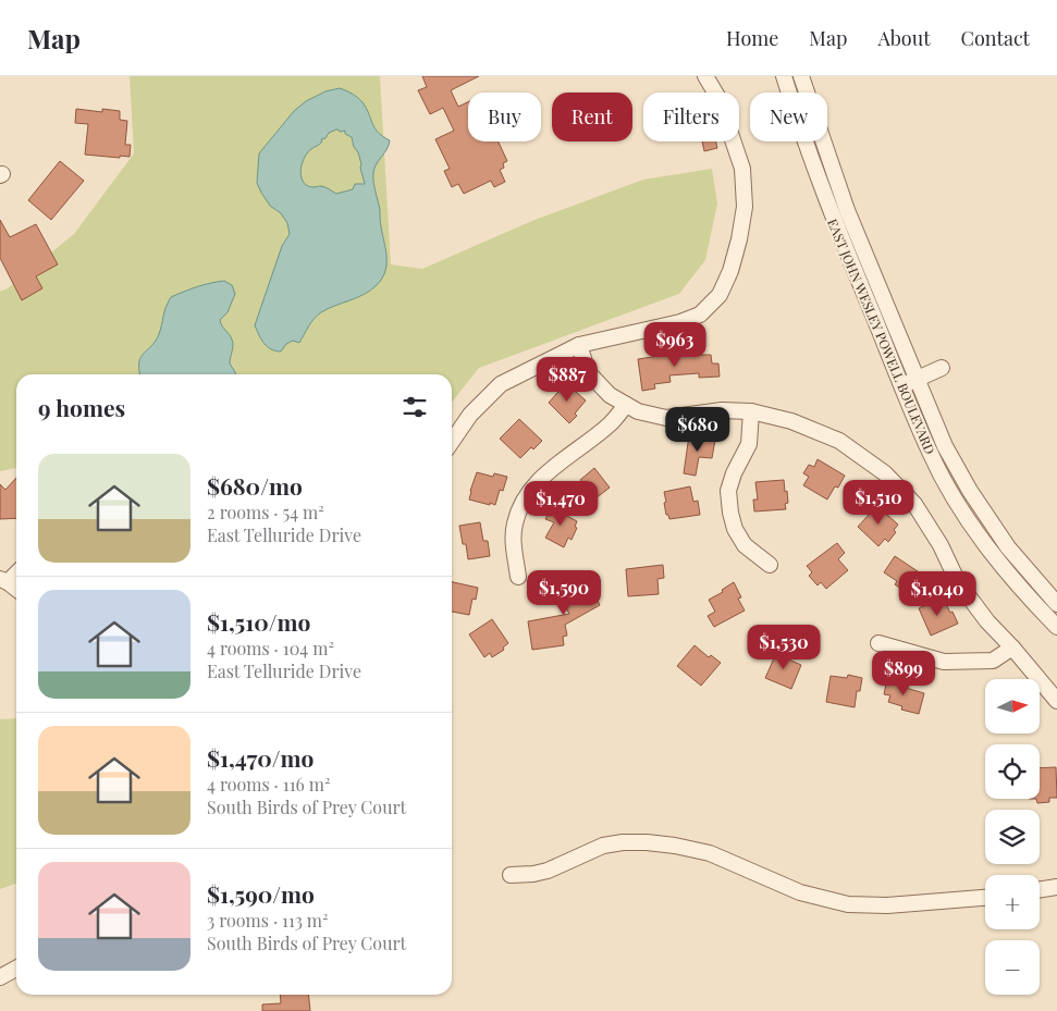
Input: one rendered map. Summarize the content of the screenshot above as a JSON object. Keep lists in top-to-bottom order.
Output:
{
  "streets": {
    "street": ["EAST JOHN WESLEY POWELL BOULEVARD"]
  },
  "north": "right",
  "page": {
    "header": "Map",
    "nav": [
      "Home",
      "Map",
      "About",
      "Contact"
    ],
    "chip": [
      "Buy",
      "Rent",
      "Filters",
      "New"
    ],
    "price": [
      "$963",
      "$887",
      "$680",
      "$1,510",
      "$1,470",
      "$1,590",
      "$1,040",
      "$1,530",
      "$899"
    ],
    "heading": "9 homes",
    "list": [
      {
        "name": "$680/mo",
        "note": "2 rooms · 54 m² · East Telluride Drive"
      },
      {
        "name": "$1,510/mo",
        "note": "4 rooms · 104 m² · East Telluride Drive"
      },
      {
        "name": "$1,470/mo",
        "note": "4 rooms · 116 m² · South Birds of Prey Court"
      },
      {
        "name": "$1,590/mo",
        "note": "3 rooms · 113 m² · South Birds of Prey Court"
      }
    ],
    "map_buttons": ["+", "−"]
  }
}
